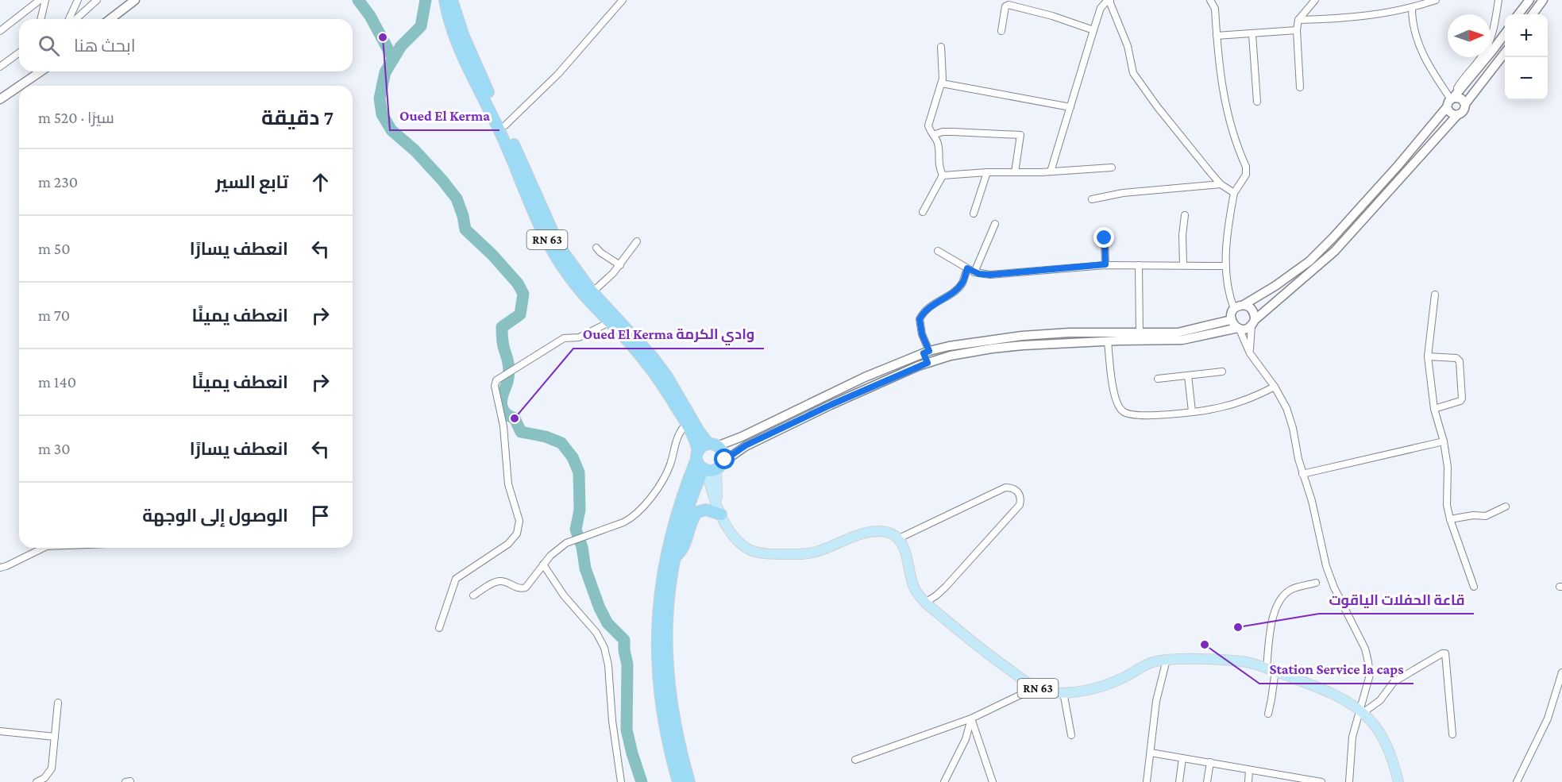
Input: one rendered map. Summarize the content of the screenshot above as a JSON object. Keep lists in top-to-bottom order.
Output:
{
  "streets": {
    "highway": ["RN 63"]
  },
  "places": [
    "Oued El Kerma",
    "Oued El Kerma وادي الكرمة",
    "قاعة الحفلات الياقوت",
    "Station Service la caps"
  ],
  "north": "right",
  "page": {
    "map_buttons": ["+", "−"],
    "search": "ابحث هنا",
    "heading": ["7 دقيقة", "سيرًا · 520 m"],
    "list": [
      ["تابع السير", "230 m"],
      ["انعطف يسارًا", "50 m"],
      ["انعطف يمينًا", "70 m"],
      ["انعطف يمينًا", "140 m"],
      ["انعطف يسارًا", "30 m"],
      "الوصول إلى الوجهة"
    ]
  }
}
